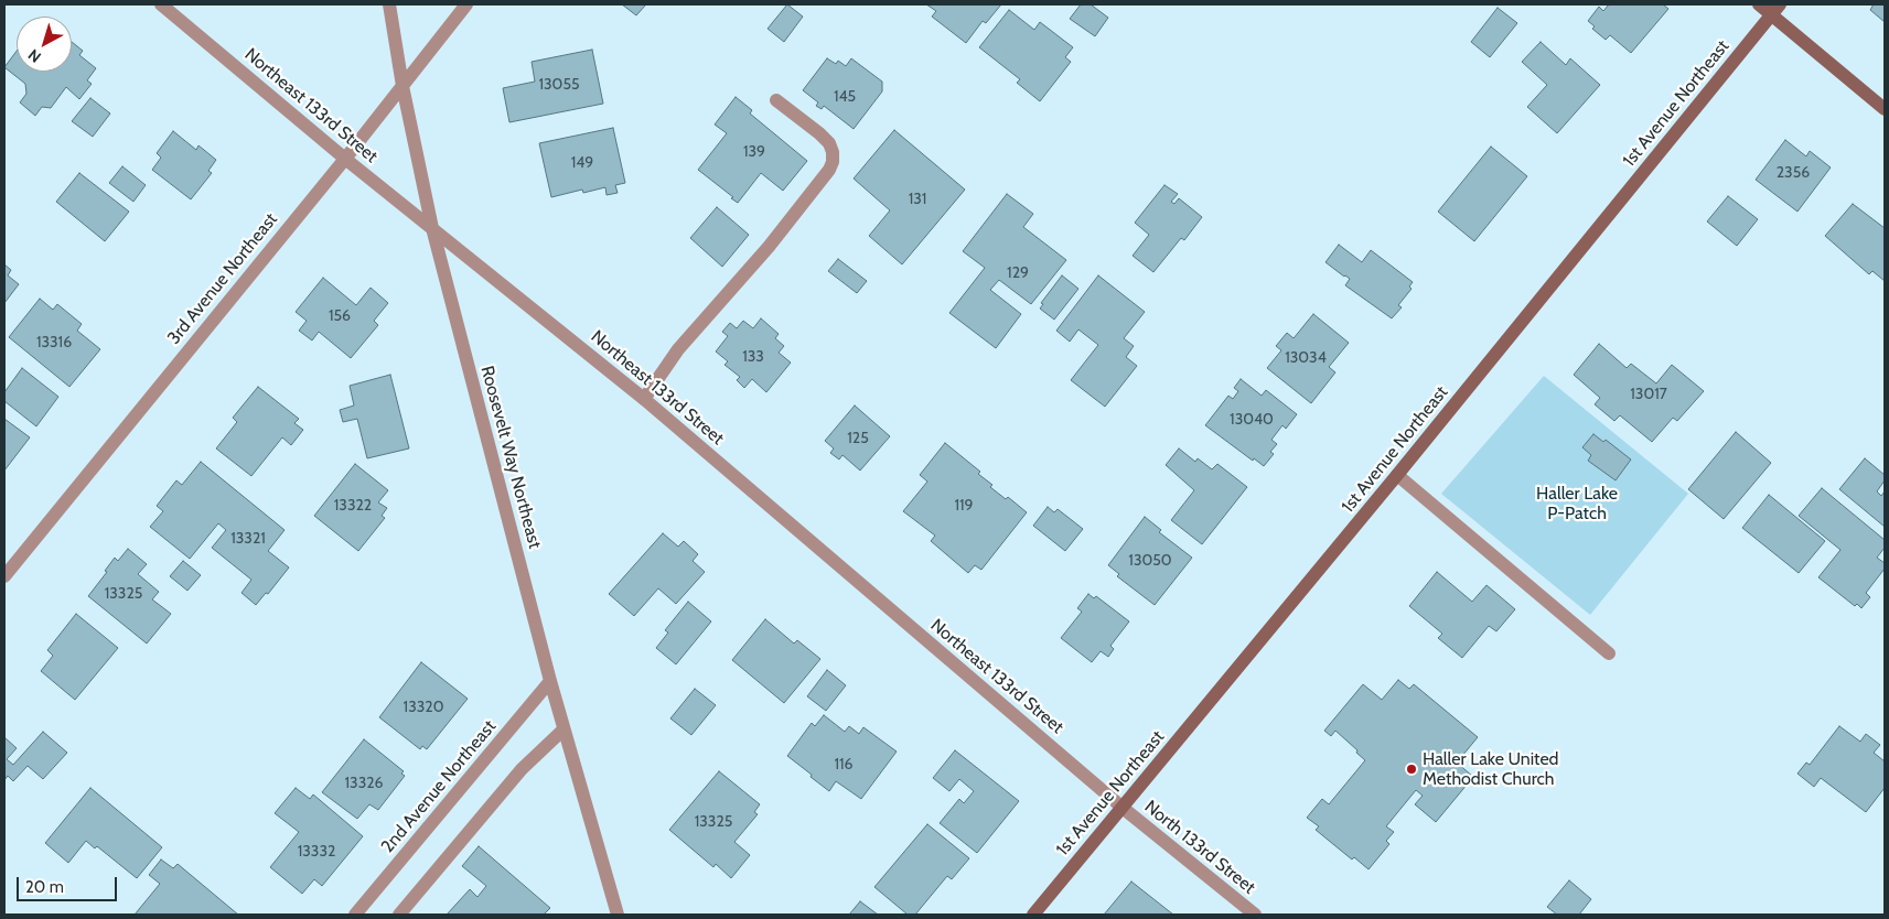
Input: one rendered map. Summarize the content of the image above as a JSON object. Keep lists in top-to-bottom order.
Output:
{
  "streets": {
    "street": [
      "1st Avenue Northeast",
      "Northeast 133rd Street",
      "3rd Avenue Northeast",
      "Roosevelt Way Northeast",
      "2nd Avenue Northeast",
      "North 133rd Street"
    ]
  },
  "crossings": [
    ["1st Avenue Northeast", "Northeast 133rd Street"],
    ["1st Avenue Northeast", "North 133rd Street"],
    ["Northeast 133rd Street", "3rd Avenue Northeast"],
    ["Northeast 133rd Street", "Roosevelt Way Northeast"],
    ["Northeast 133rd Street", "North 133rd Street"],
    ["3rd Avenue Northeast", "Roosevelt Way Northeast"],
    ["Roosevelt Way Northeast", "2nd Avenue Northeast"]
  ],
  "parks": ["Haller Lake P-Patch"],
  "places": ["Haller Lake United Methodist Church"],
  "house_numbers": [
    "13055",
    "145",
    "139",
    "149",
    "2356",
    "131",
    "129",
    "156",
    "13316",
    "133",
    "13034",
    "13017",
    "13040",
    "125",
    "13322",
    "119",
    "13321",
    "13050",
    "13325",
    "13320",
    "116",
    "13326",
    "13325",
    "13332"
  ],
  "scale_bar": "20 m",
  "north": "bottom left"
}
